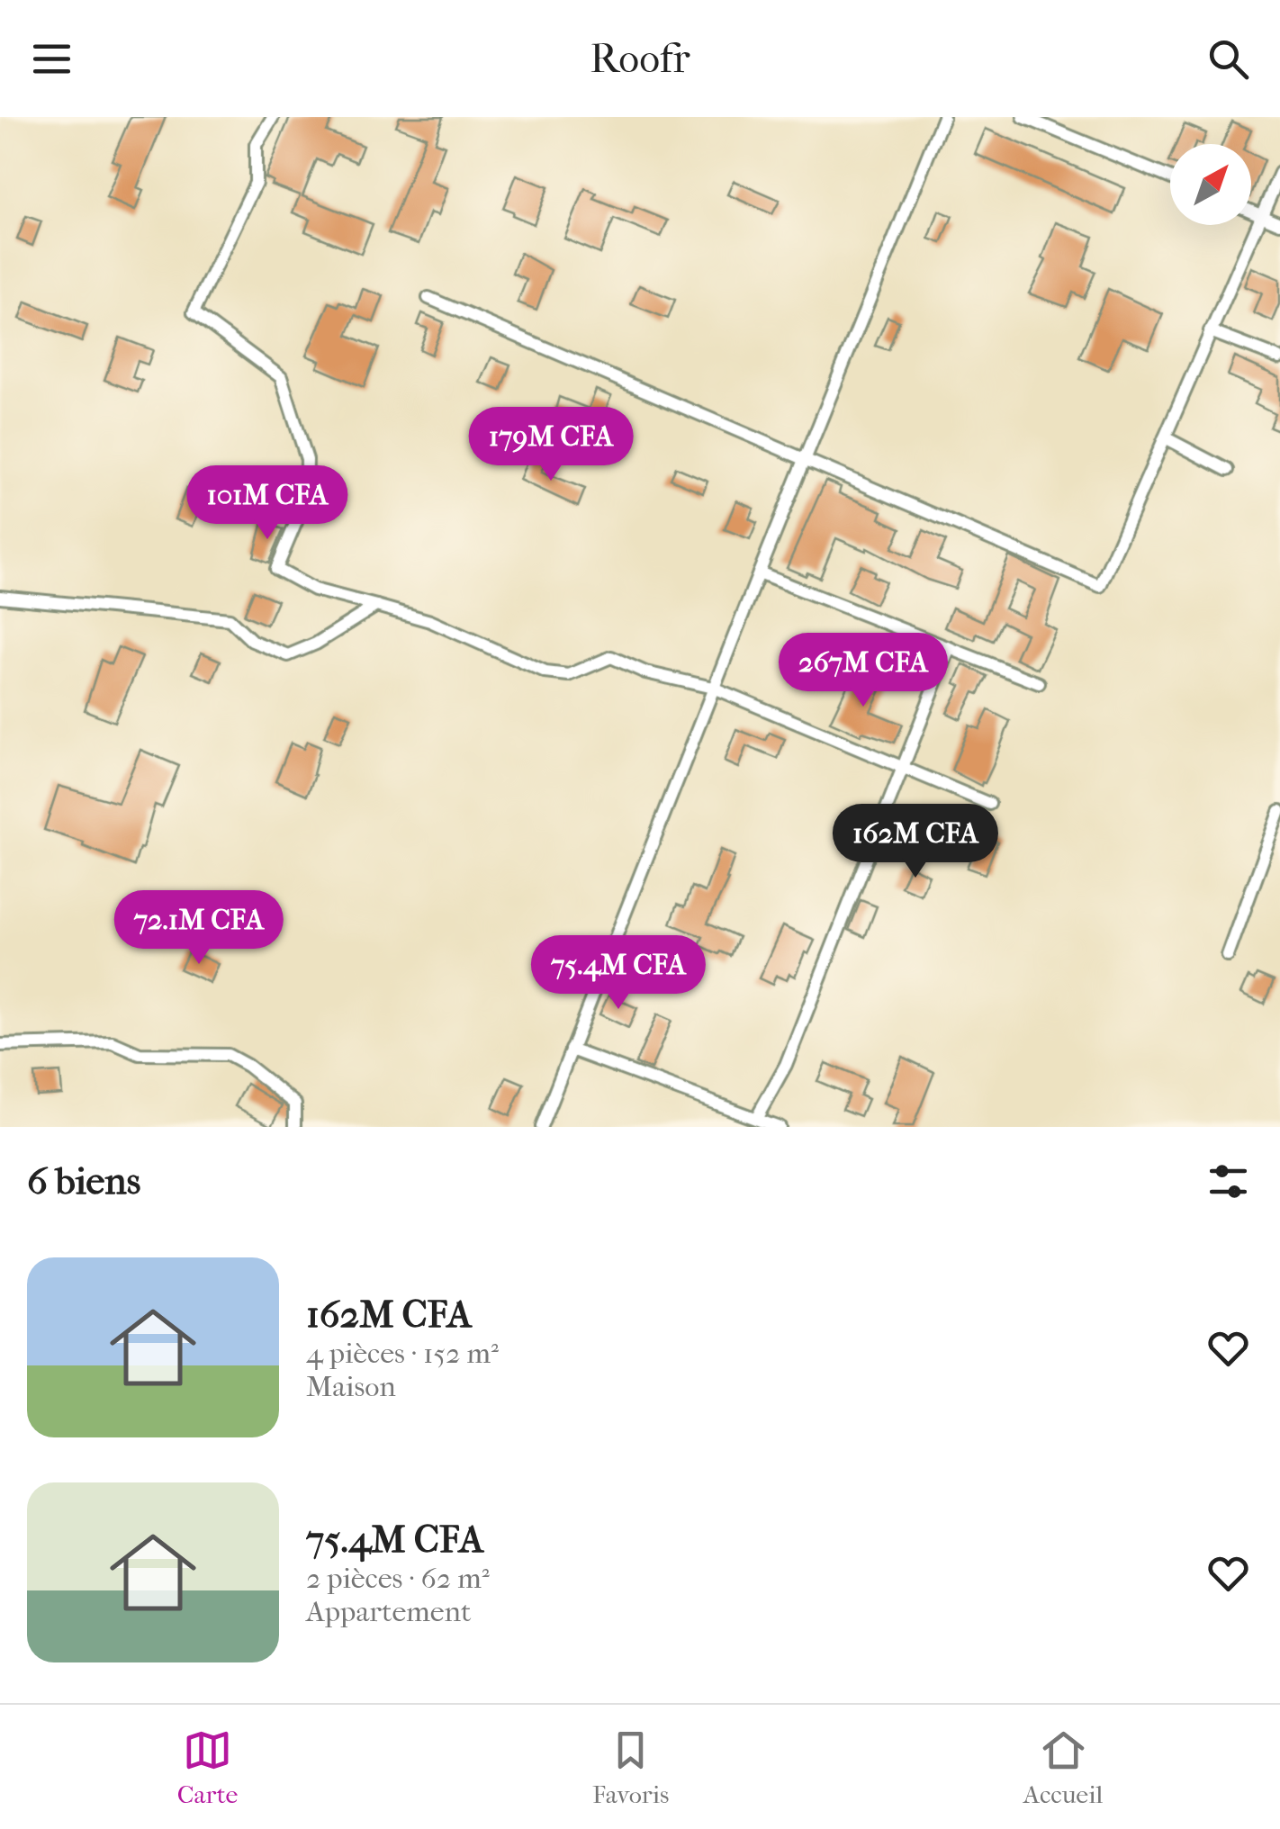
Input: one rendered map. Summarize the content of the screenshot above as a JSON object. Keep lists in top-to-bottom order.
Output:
{
  "north": "top right",
  "page": {
    "header": "Roofr",
    "price": [
      "179M CFA",
      "101M CFA",
      "267M CFA",
      "162M CFA",
      "72.1M CFA",
      "75.4M CFA"
    ],
    "heading": "6 biens",
    "list": [
      {
        "name": "162M CFA",
        "note": "4 pièces · 152 m² · Maison"
      },
      {
        "name": "75.4M CFA",
        "note": "2 pièces · 62 m² · Appartement"
      }
    ],
    "tabs": ["Carte", "Favoris", "Accueil"]
  }
}
